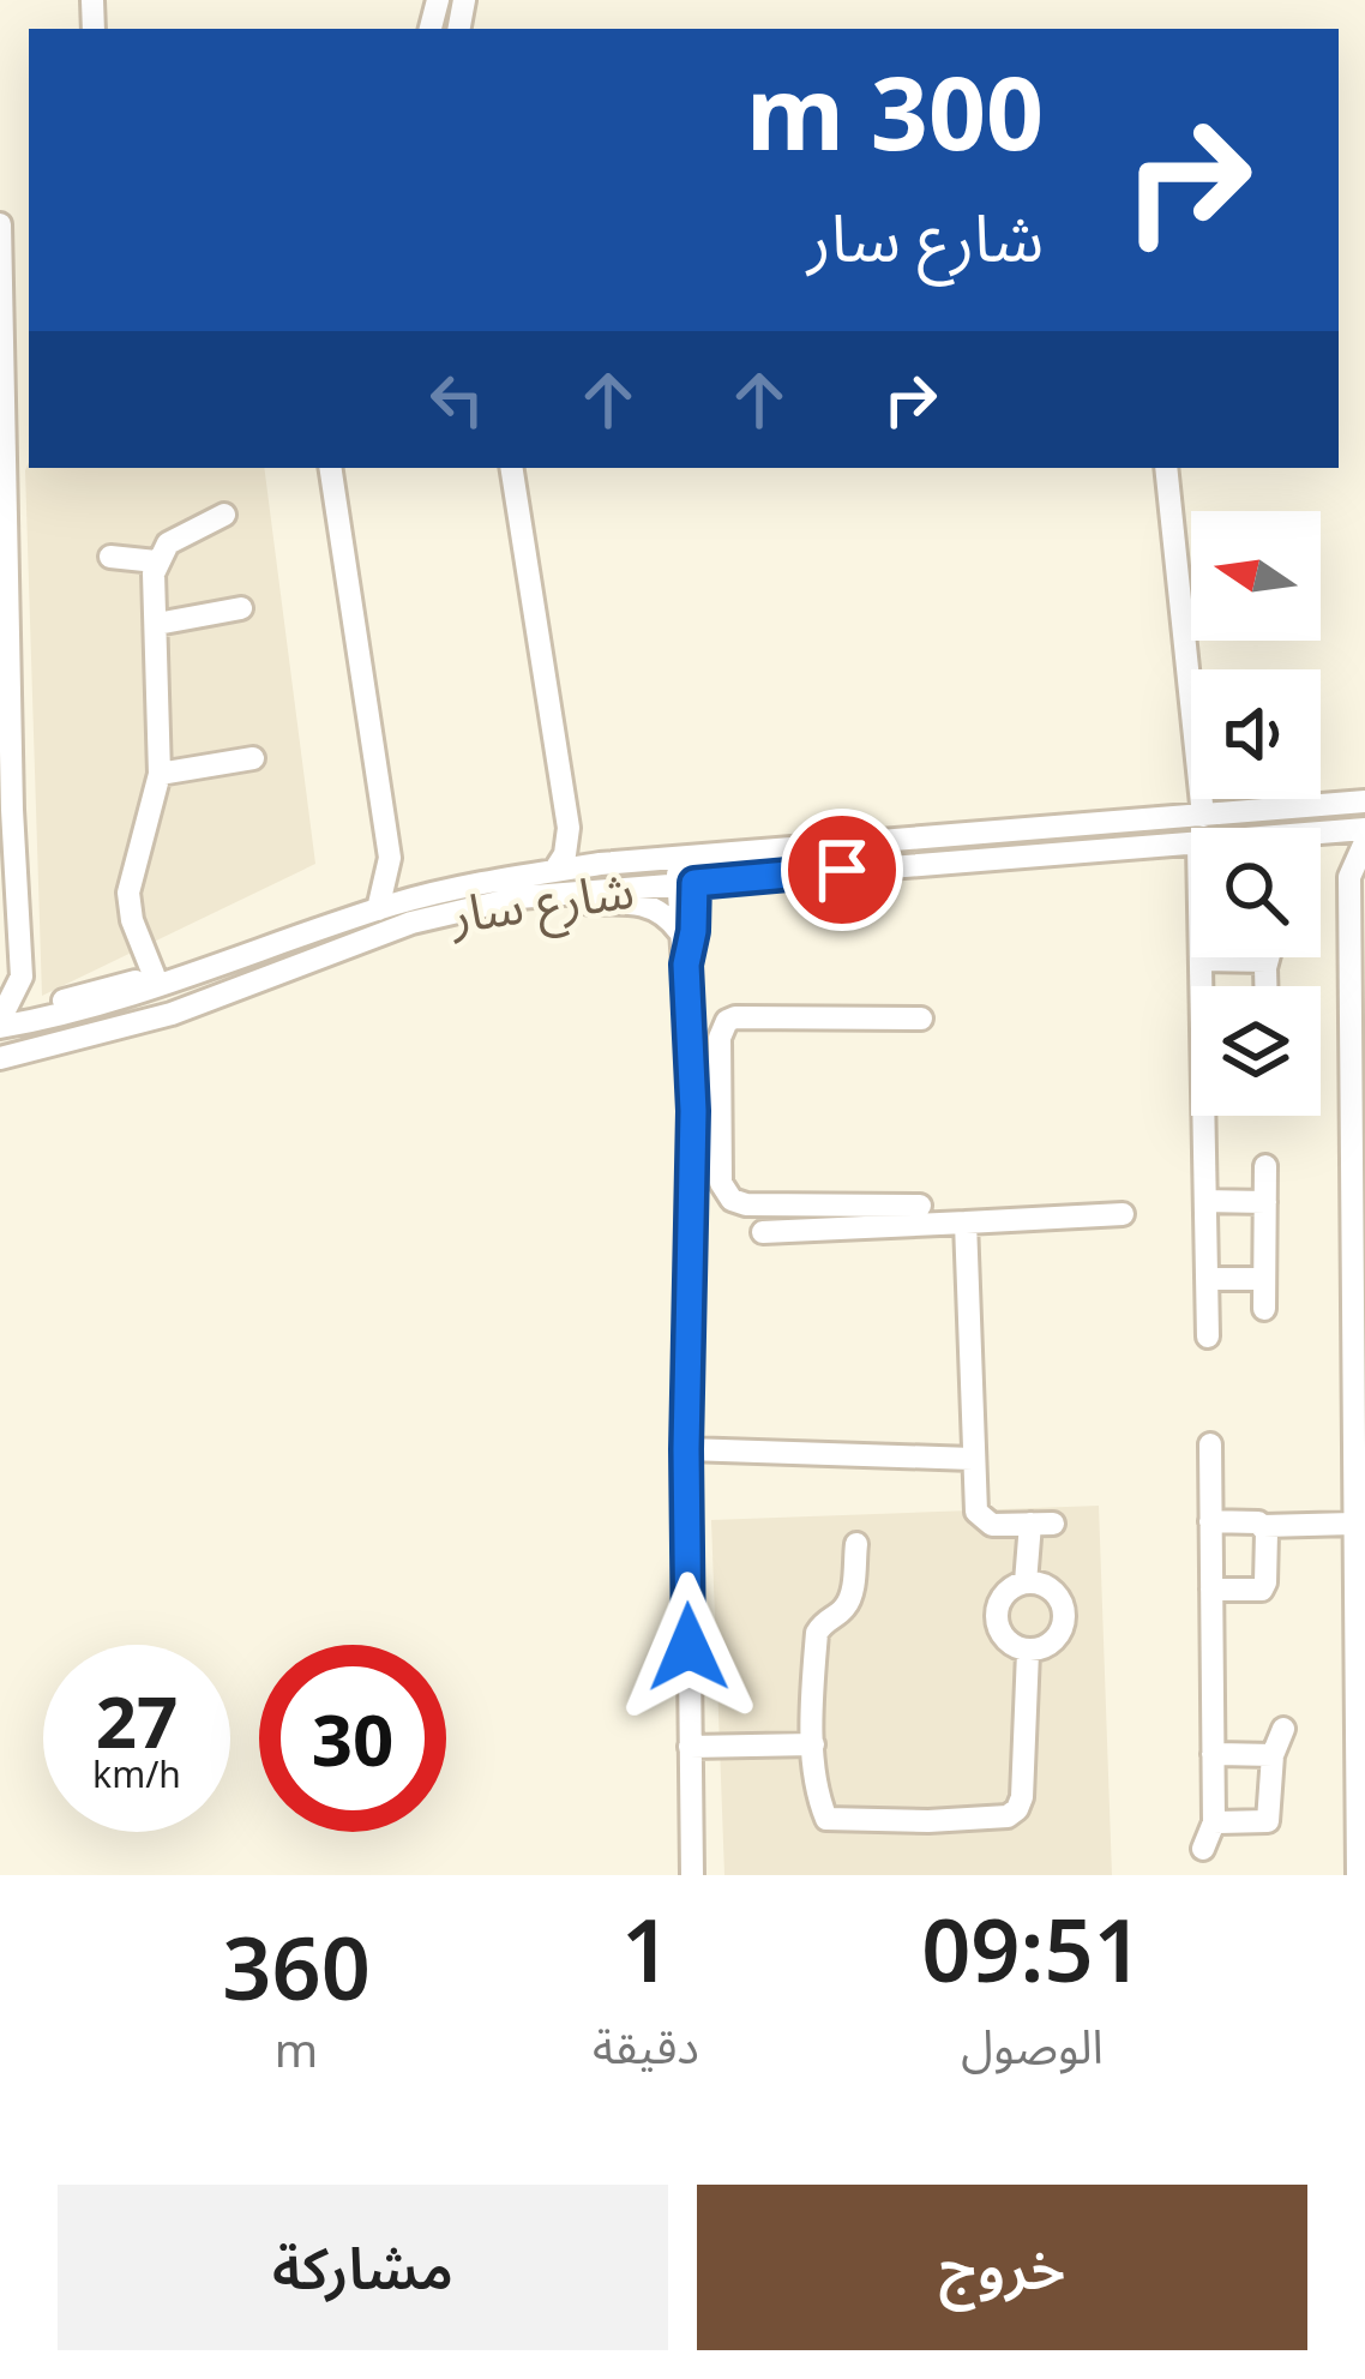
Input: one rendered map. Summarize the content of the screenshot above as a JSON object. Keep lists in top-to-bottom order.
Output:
{
  "streets": {
    "street": ["شارع سار"]
  },
  "north": "left",
  "page": {
    "turn": ["300 m", "شارع سار"],
    "speed": "27 km/h",
    "limit": "30",
    "eta": [
      "09:51",
      "الوصول",
      "1",
      "دقيقة",
      "360",
      "m"
    ],
    "buttons": ["خروج", "مشاركة"]
  }
}
